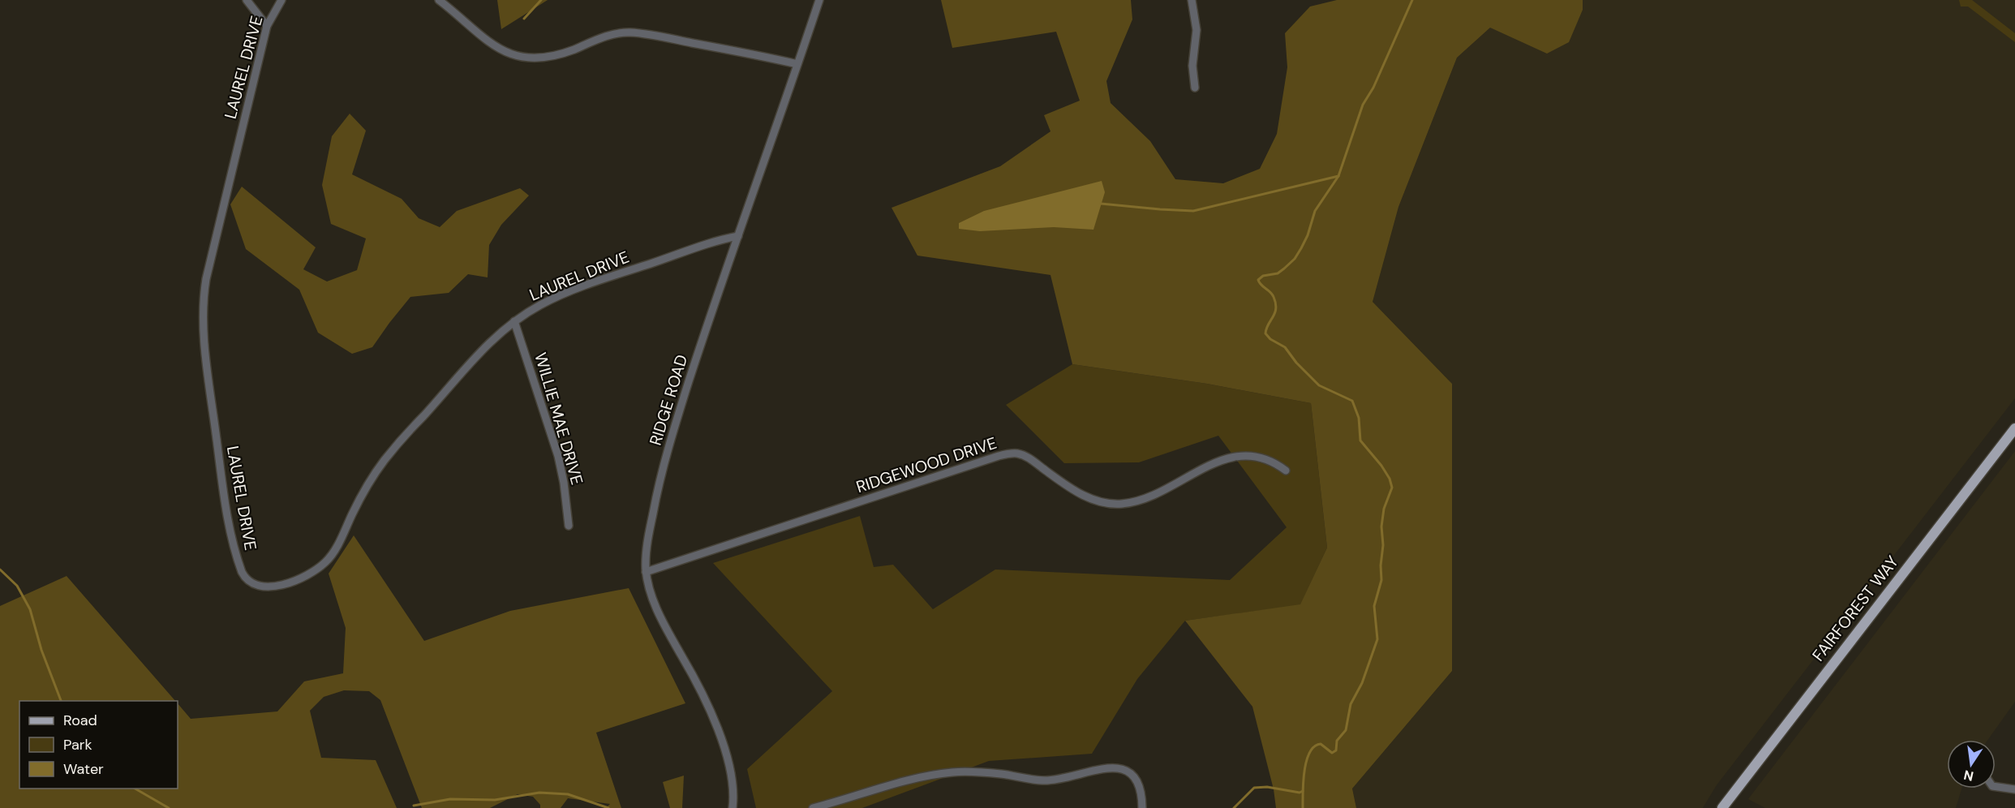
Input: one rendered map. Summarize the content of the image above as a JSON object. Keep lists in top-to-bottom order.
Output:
{
  "streets": {
    "main road": ["FAIRFOREST WAY"],
    "street": [
      "LAUREL DRIVE",
      "RIDGE ROAD",
      "WILLIE MAE DRIVE",
      "RIDGEWOOD DRIVE"
    ]
  },
  "crossings": [
    ["LAUREL DRIVE", "RIDGE ROAD"],
    ["LAUREL DRIVE", "WILLIE MAE DRIVE"],
    ["RIDGE ROAD", "RIDGEWOOD DRIVE"]
  ],
  "legend": ["Road", "Park", "Water"],
  "north": "bottom"
}
